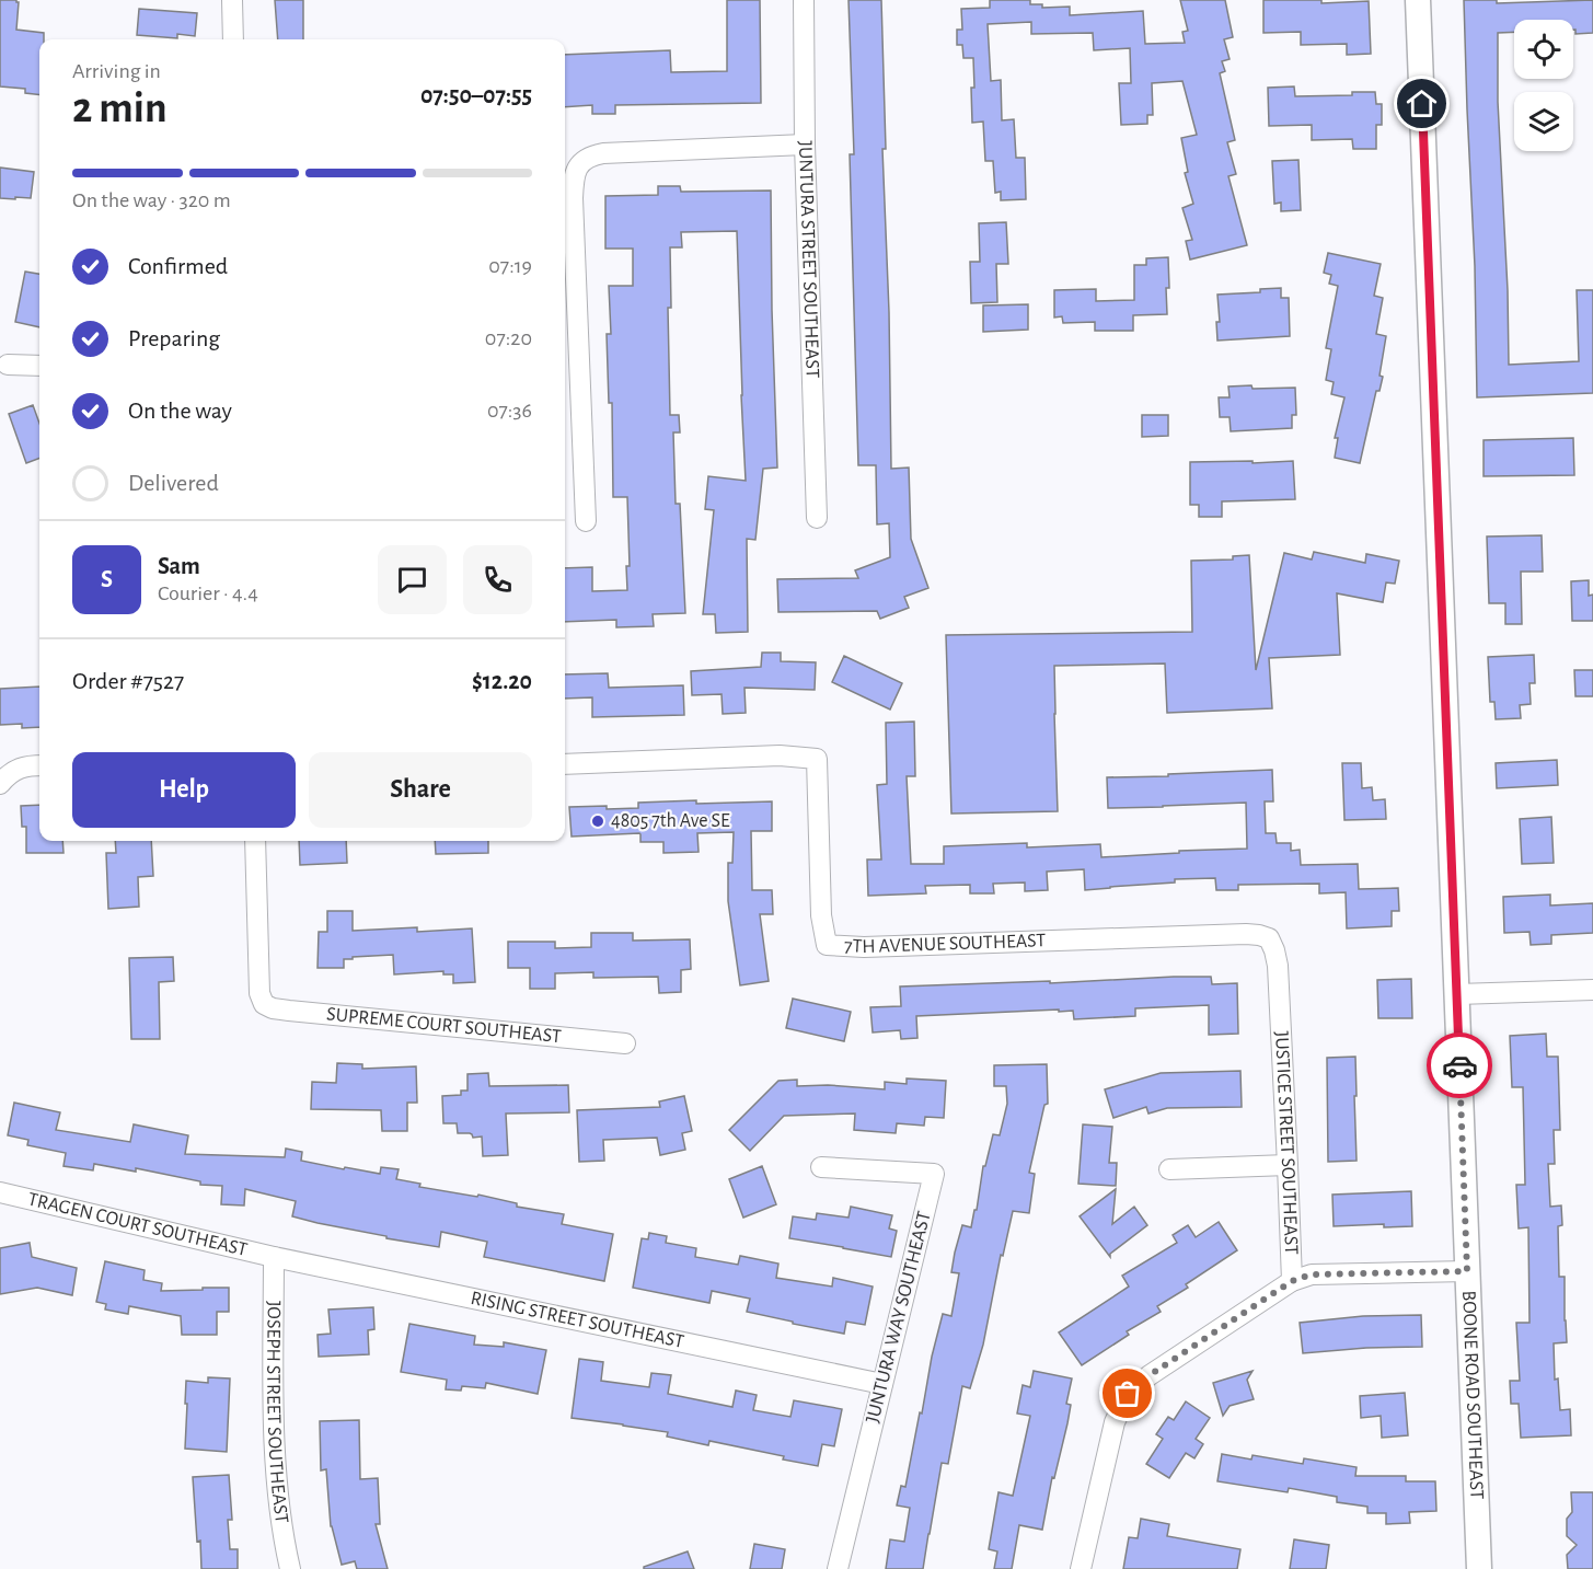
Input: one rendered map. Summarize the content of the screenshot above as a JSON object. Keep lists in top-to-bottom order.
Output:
{
  "streets": {
    "street": [
      "JUNTURA STREET SOUTHEAST",
      "7TH AVENUE SOUTHEAST",
      "SUPREME COURT SOUTHEAST",
      "JUSTICE STREET SOUTHEAST",
      "TRAGEN COURT SOUTHEAST",
      "JUNTURA WAY SOUTHEAST",
      "RISING STREET SOUTHEAST",
      "BOONE ROAD SOUTHEAST",
      "JOSEPH STREET SOUTHEAST"
    ]
  },
  "crossings": [
    ["7TH AVENUE SOUTHEAST", "JUSTICE STREET SOUTHEAST"],
    ["TRAGEN COURT SOUTHEAST", "RISING STREET SOUTHEAST"],
    ["TRAGEN COURT SOUTHEAST", "JOSEPH STREET SOUTHEAST"],
    ["JUNTURA WAY SOUTHEAST", "RISING STREET SOUTHEAST"],
    ["RISING STREET SOUTHEAST", "JOSEPH STREET SOUTHEAST"]
  ],
  "places": ["4805 7th Ave SE"],
  "page": {
    "heading": ["2 min", "Arriving in", "07:50–07:55"],
    "panel": [
      "Sam",
      "Courier · 4.4",
      "Order #7527",
      "$12.20"
    ],
    "bar": "On the way · 320 m",
    "list": [
      ["Confirmed", "07:19"],
      ["Preparing", "07:20"],
      ["On the way", "07:36"],
      "Delivered"
    ],
    "round": "S",
    "buttons": ["Help", "Share"]
  }
}
